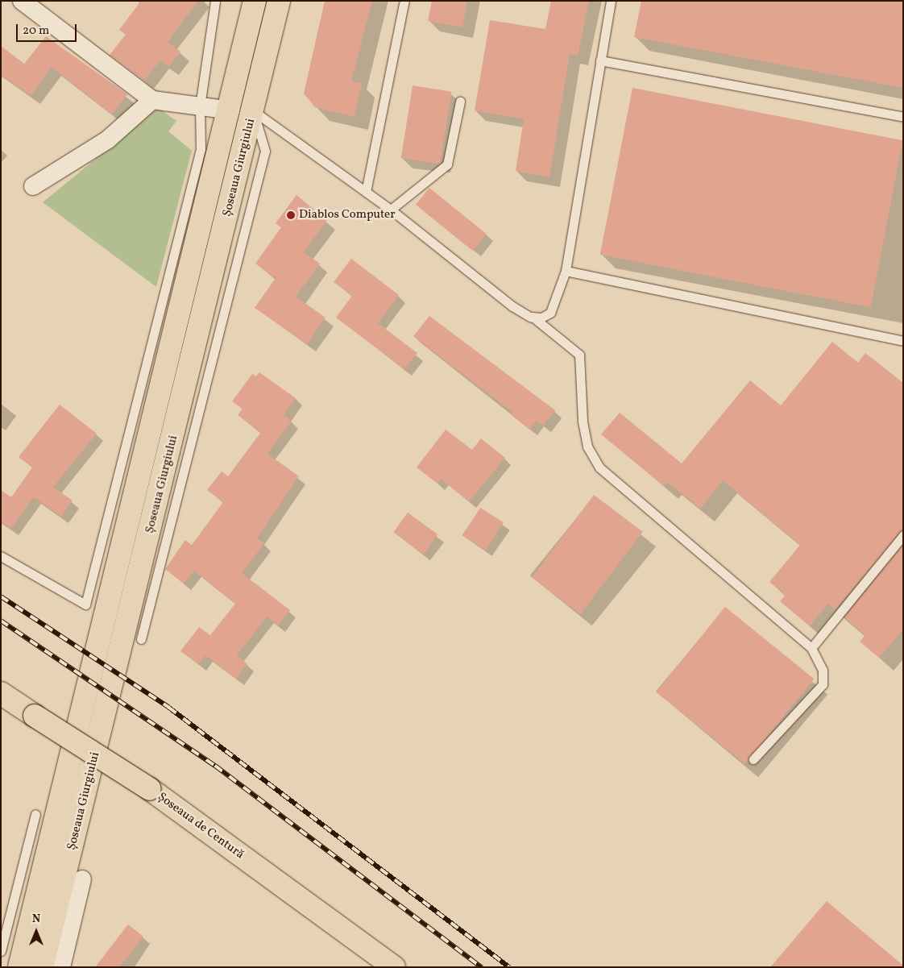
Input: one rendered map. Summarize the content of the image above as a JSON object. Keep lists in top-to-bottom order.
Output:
{
  "streets": {
    "main road": ["Șoseaua Giurgiului", "Șoseaua de Centură"]
  },
  "places": ["Diablos Computer"],
  "scale_bar": "20 m",
  "north": "top"
}
